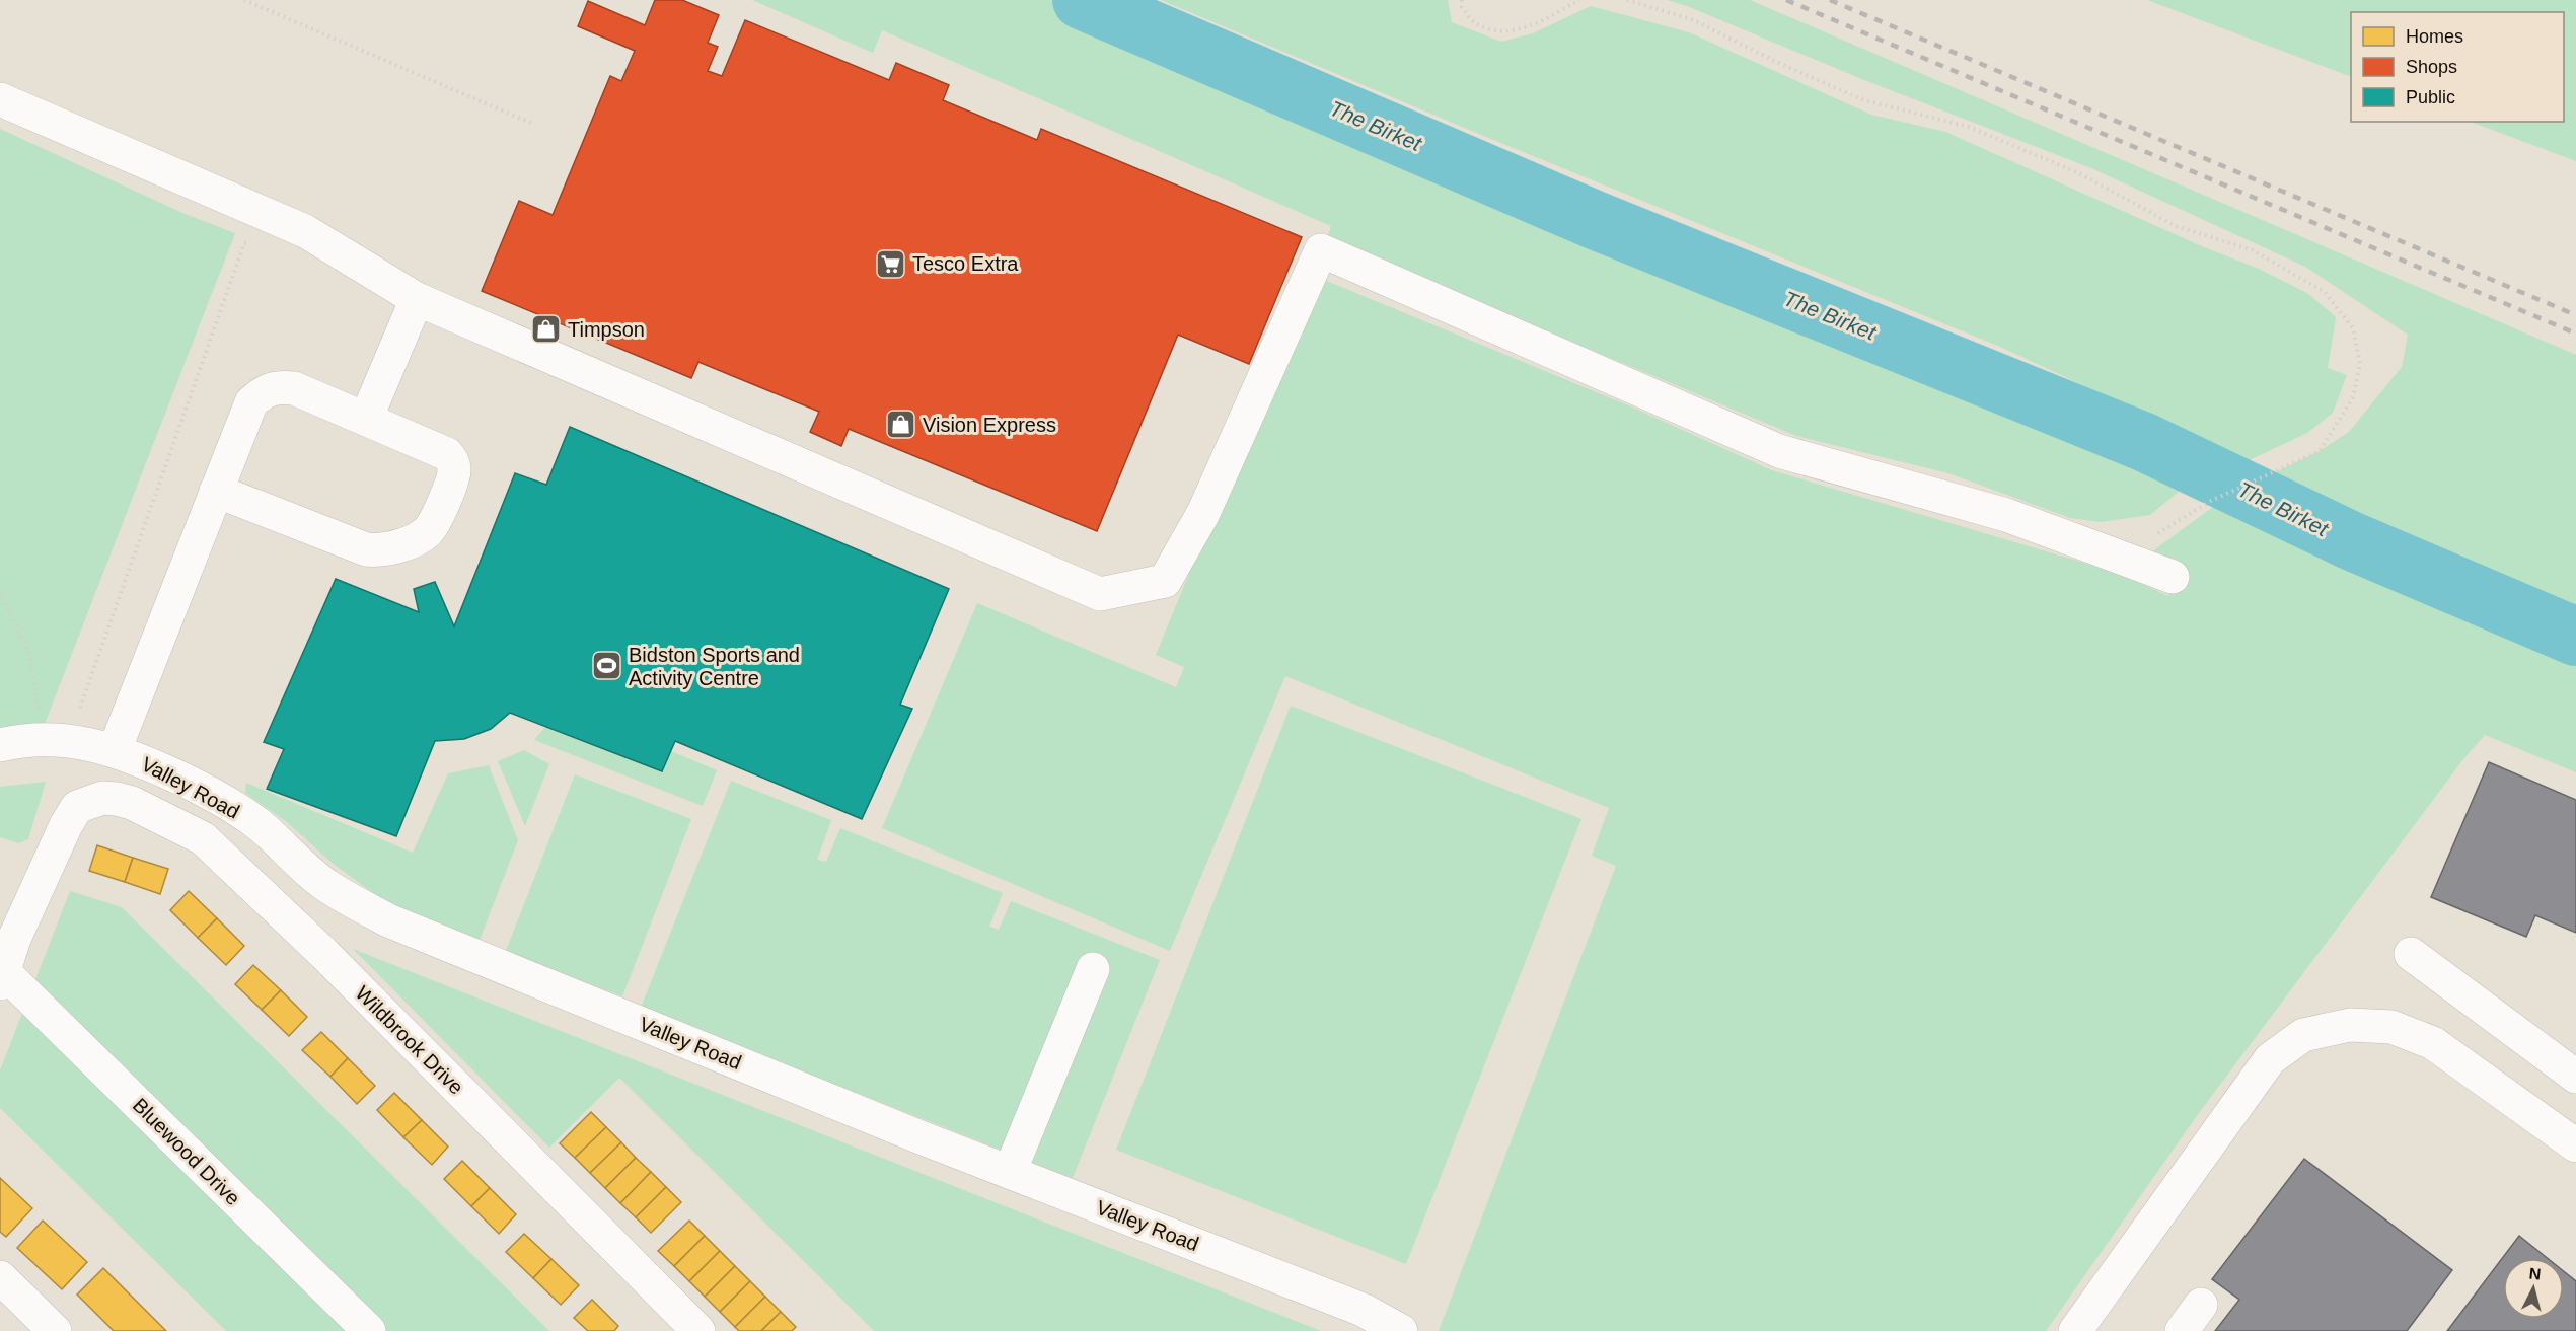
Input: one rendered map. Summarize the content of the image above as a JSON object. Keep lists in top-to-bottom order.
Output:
{
  "streets": {
    "street": ["Valley Road", "Wildbrook Drive", "Bluewood Drive"]
  },
  "crossings": [
    ["Wildbrook Drive", "Bluewood Drive"]
  ],
  "water": ["The Birket"],
  "places": {
    "supermarket": ["Tesco Extra"],
    "shop": ["Timpson", "Vision Express"],
    "sports": ["Bidston Sports and Activity Centre"]
  },
  "legend": ["Homes", "Shops", "Public"],
  "north": "top"
}
